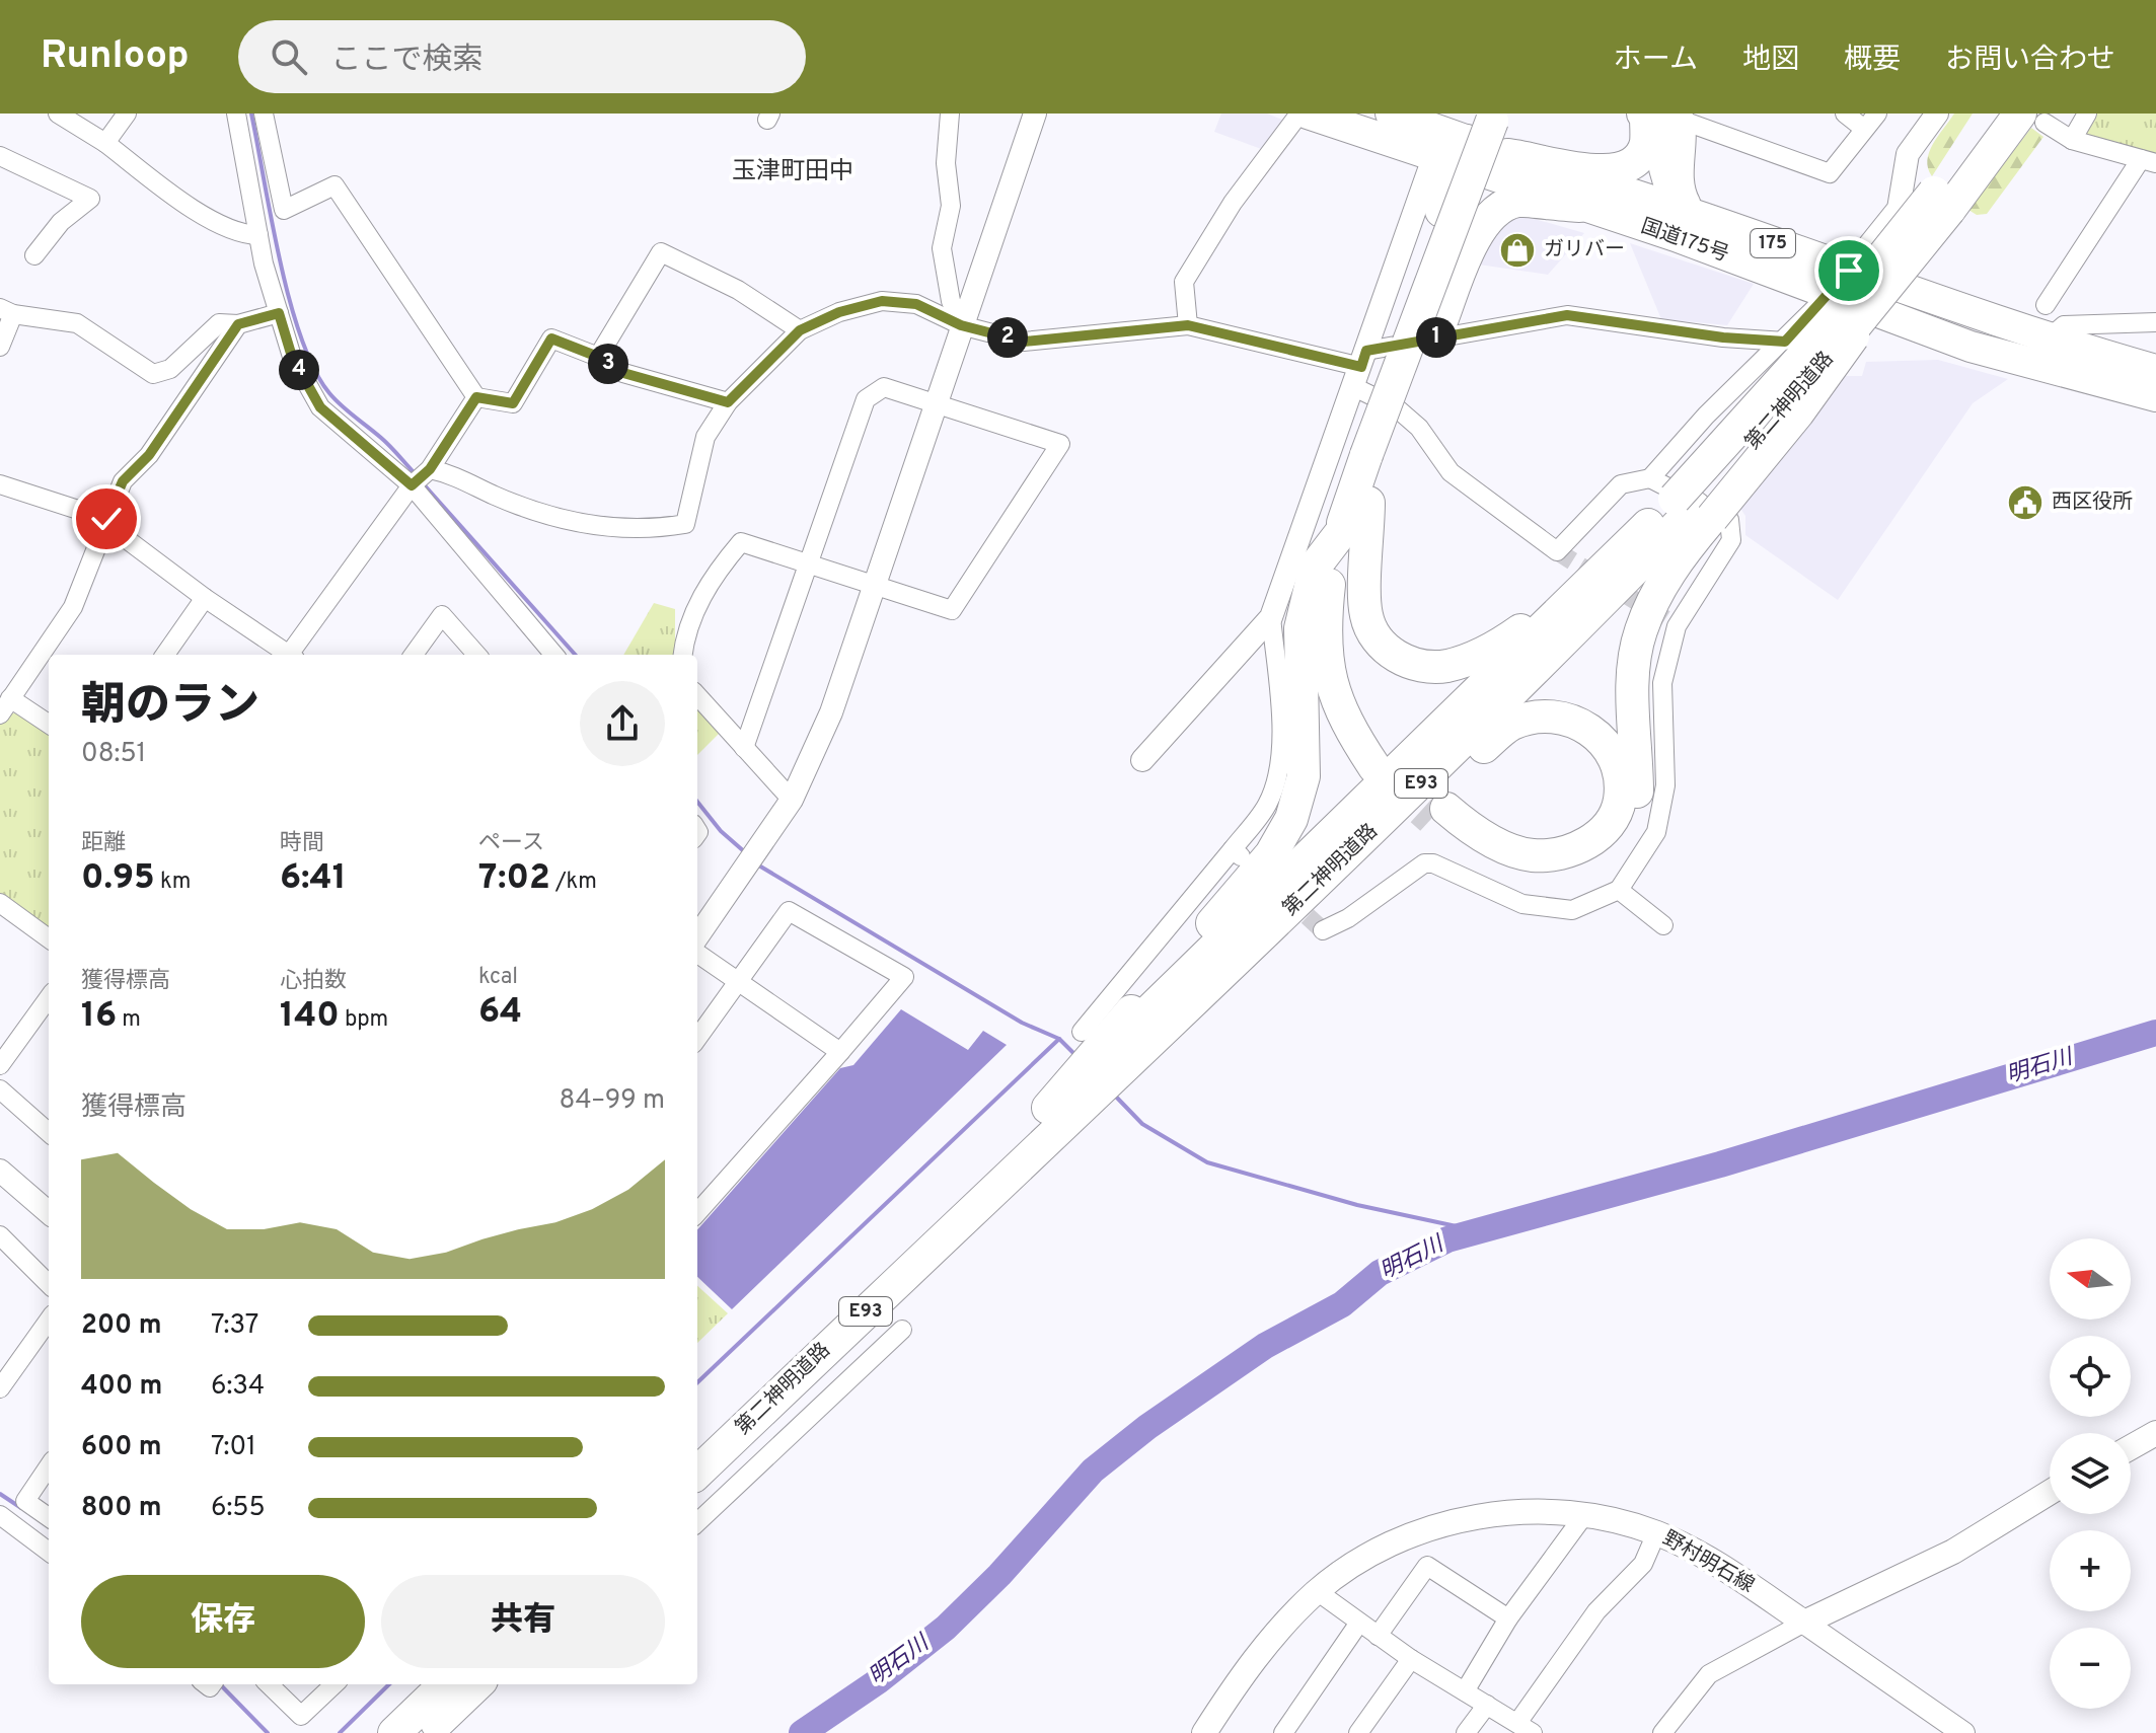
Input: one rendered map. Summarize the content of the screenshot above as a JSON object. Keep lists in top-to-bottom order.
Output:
{
  "streets": {
    "highway": [
      "国道175号",
      "175",
      "第二神明道路",
      "E93"
    ],
    "main road": ["野村明石線"]
  },
  "districts": ["玉津町田中"],
  "water": ["明石川"],
  "places": {
    "shop": ["ガリバー"],
    "public building": ["西区役所"]
  },
  "north": "left",
  "page": {
    "header": "Runloop",
    "search": "ここで検索",
    "nav": [
      "ホーム",
      "地図",
      "概要",
      "お問い合わせ"
    ],
    "pins": [
      "1",
      "2",
      "3",
      "4"
    ],
    "heading": ["朝のラン", "08:51"],
    "stats": [
      ["距離", "0.95 km"],
      ["時間", "6:41"],
      ["ペース", "7:02 /km"],
      ["獲得標高", "16 m"],
      ["心拍数", "140 bpm"],
      ["kcal", "64"]
    ],
    "chart": ["獲得標高", "84–99 m"],
    "map_buttons": ["+", "−"],
    "list": [
      {
        "name": "200 m",
        "note": "7:37"
      },
      {
        "name": "400 m",
        "note": "6:34"
      },
      {
        "name": "600 m",
        "note": "7:01"
      },
      {
        "name": "800 m",
        "note": "6:55"
      }
    ],
    "buttons": ["保存", "共有"]
  }
}
